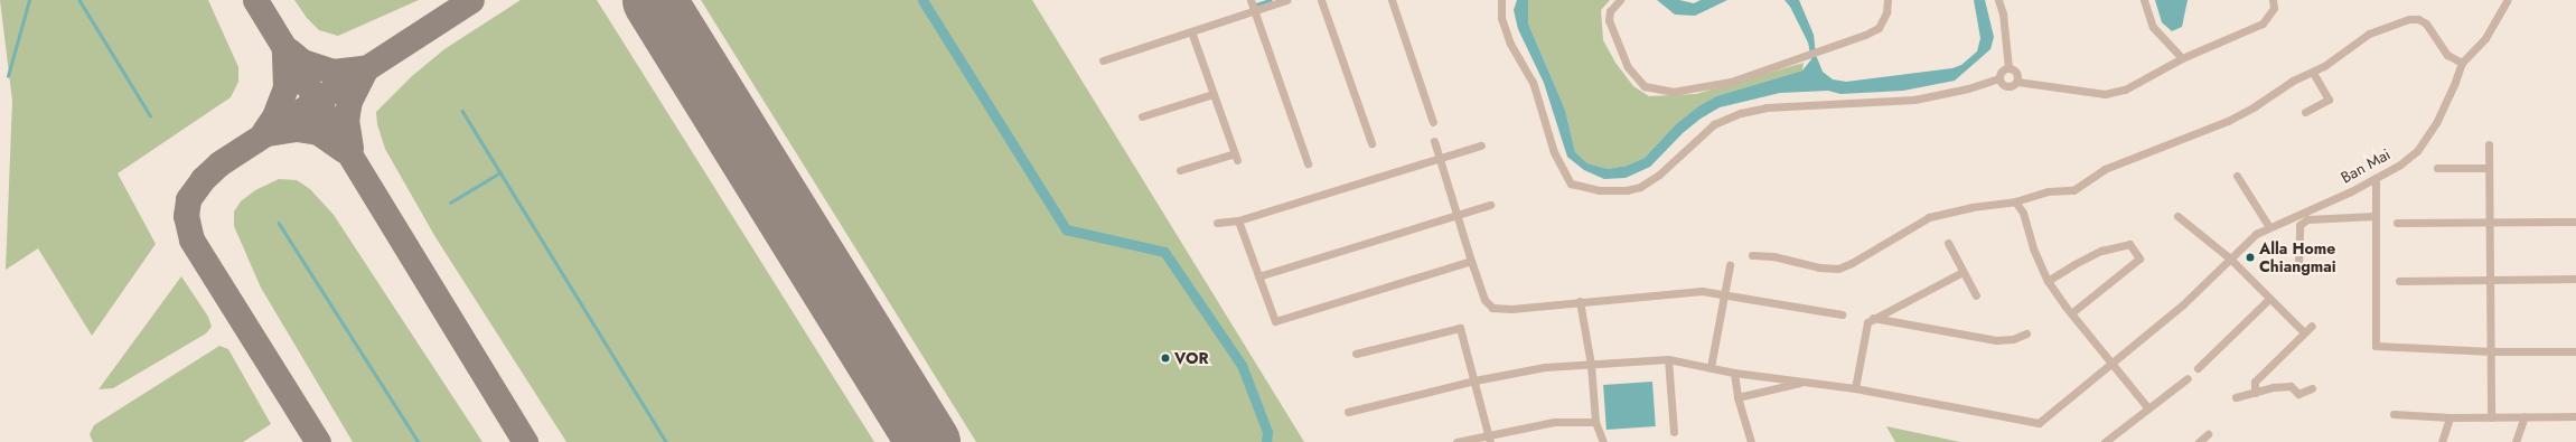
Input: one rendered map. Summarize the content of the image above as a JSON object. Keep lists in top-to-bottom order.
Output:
{
  "streets": {
    "street": ["Ban Mai"]
  },
  "places": ["Alla Home Chiangmai", "VOR"]
}
